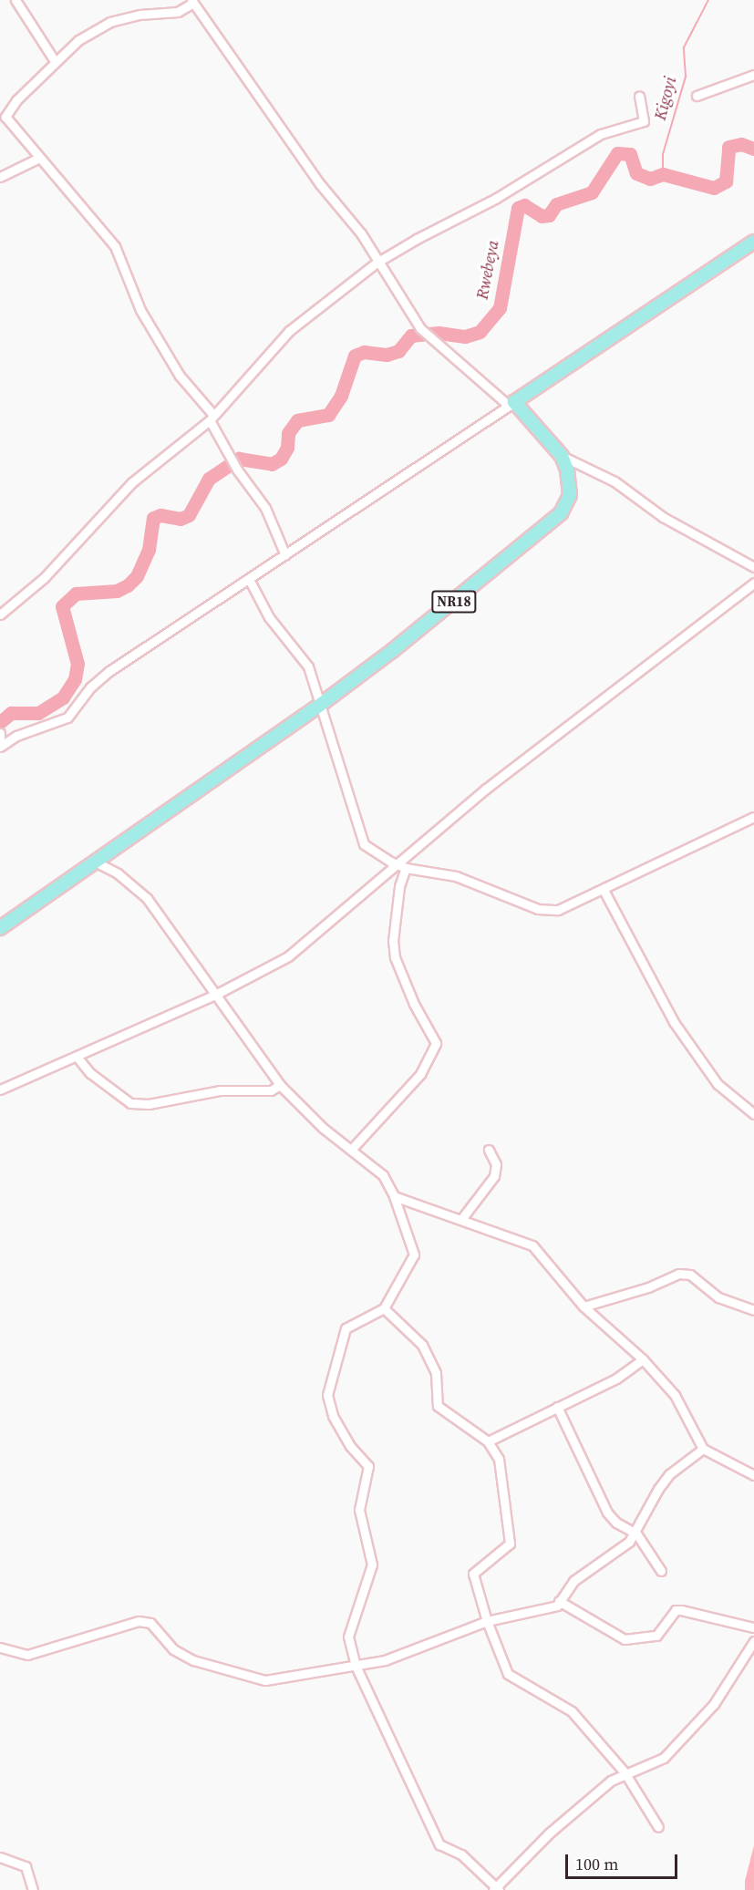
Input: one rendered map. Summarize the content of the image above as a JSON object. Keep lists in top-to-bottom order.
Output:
{
  "streets": {
    "main road": ["NR18"]
  },
  "water": ["Kigoyi", "Rwebeya"],
  "scale_bar": "100 m"
}
